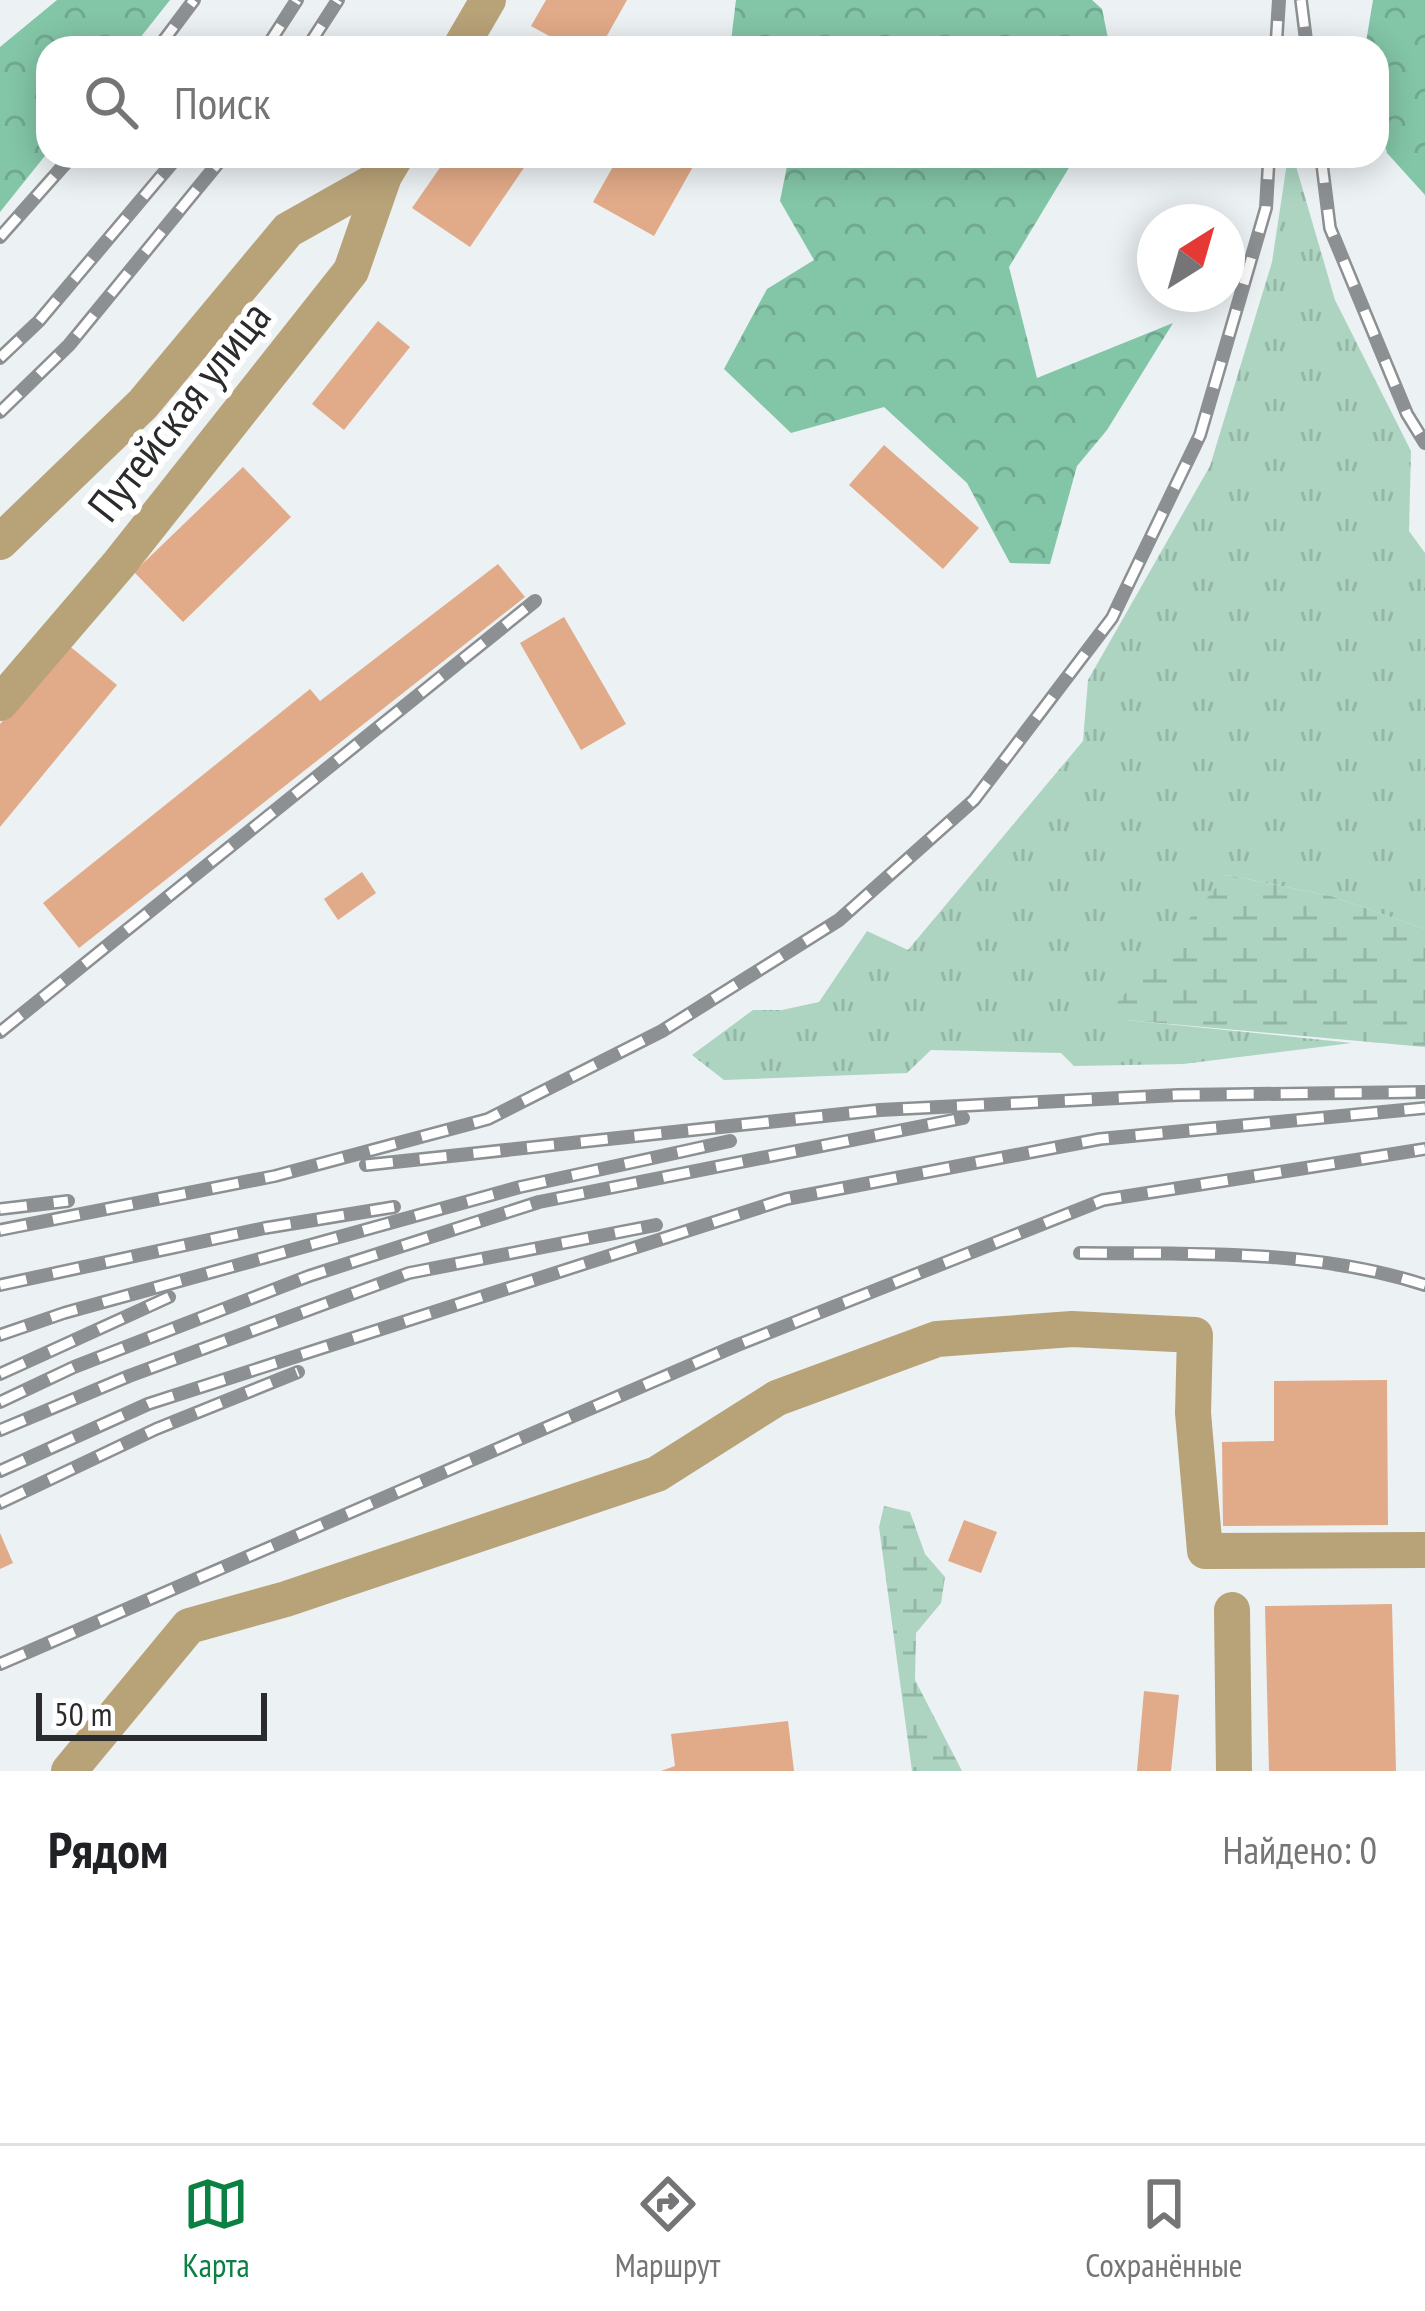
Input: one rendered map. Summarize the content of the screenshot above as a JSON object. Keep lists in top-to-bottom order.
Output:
{
  "streets": {
    "street": ["Путейская улица"]
  },
  "scale_bar": "50 m",
  "north": "top right",
  "page": {
    "search": "Поиск",
    "scale": "50 m",
    "heading": ["Рядом", "Найдено: 0"],
    "nav": ["Карта", "Маршрут", "Сохранённые"]
  }
}
